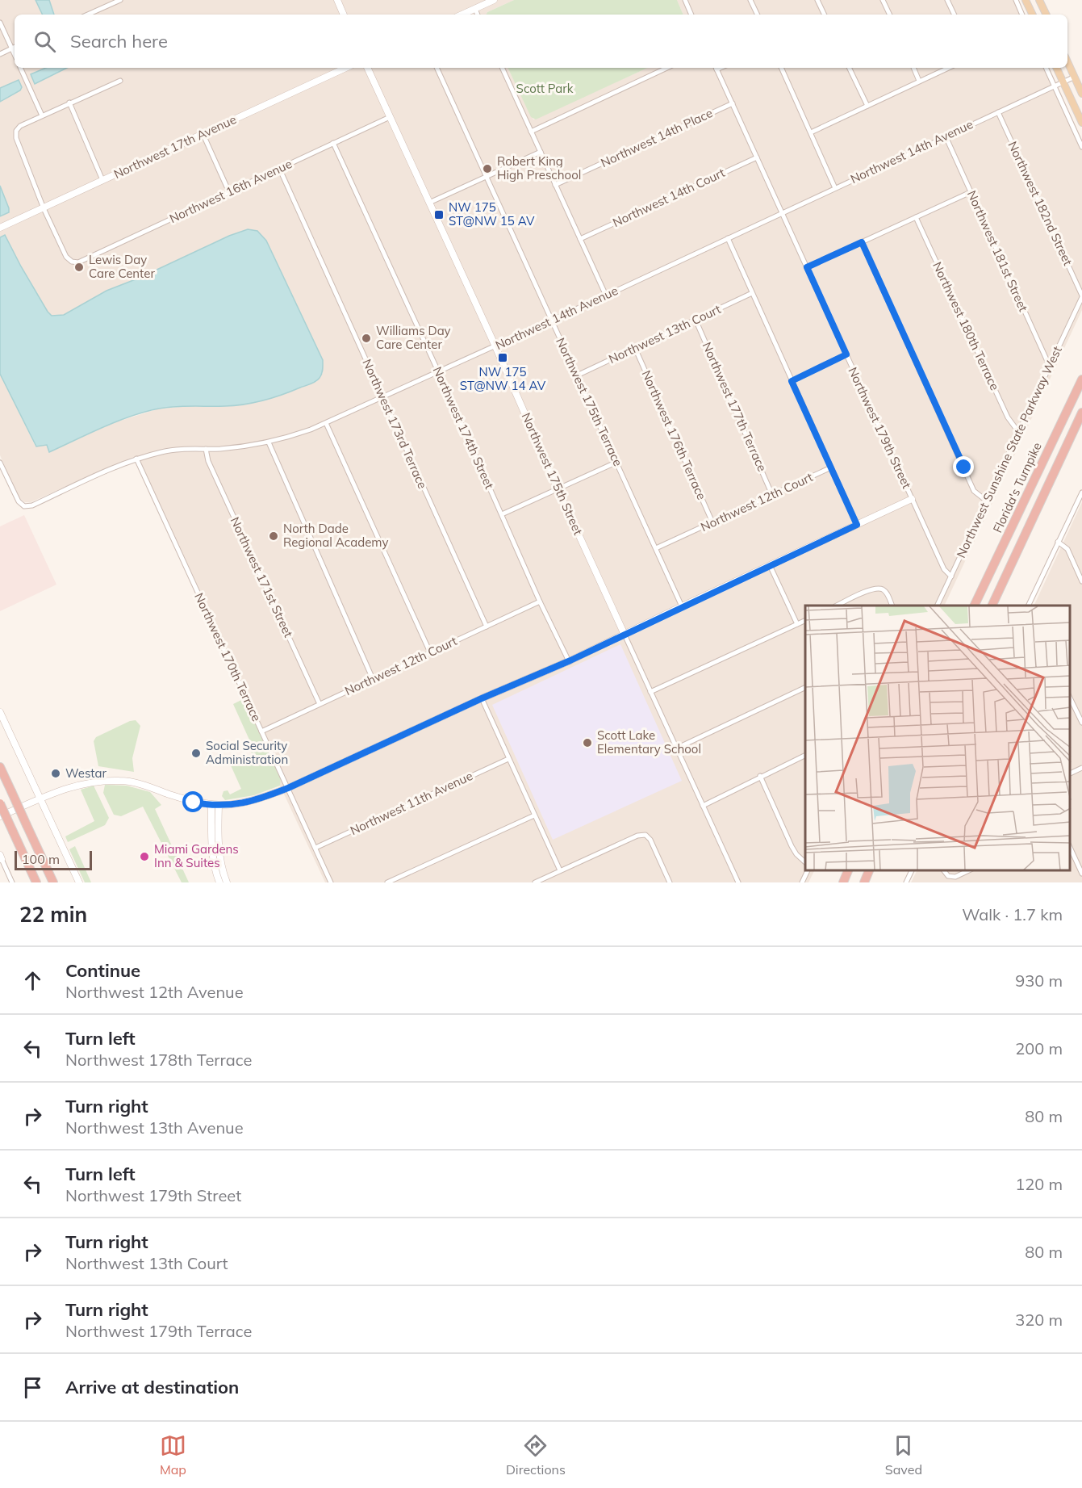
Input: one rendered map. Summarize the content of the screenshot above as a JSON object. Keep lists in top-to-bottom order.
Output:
{
  "streets": {
    "highway": ["Florida's Turnpike"],
    "street": [
      "Northwest 14th Place",
      "Northwest 17th Avenue",
      "Northwest 14th Avenue",
      "Northwest 16th Avenue",
      "Northwest 14th Court",
      "Northwest 182nd Street",
      "Northwest 181st Street",
      "Northwest 180th Terrace",
      "Northwest 13th Court",
      "Northwest 175th Terrace",
      "Northwest 177th Terrace",
      "Northwest 173rd Terrace",
      "Northwest 174th Street",
      "Northwest 179th Street",
      "Northwest 176th Terrace",
      "Northwest Sunshine State Parkway West",
      "Northwest 175th Street",
      "Northwest 12th Court",
      "Northwest 171st Street",
      "Northwest 170th Terrace",
      "Northwest 11th Avenue"
    ]
  },
  "crossings": [
    ["Northwest 14th Place", "Northwest 179th Street"],
    ["Northwest 17th Avenue", "Northwest 16th Avenue"],
    ["Northwest 14th Avenue", "Northwest 182nd Street"],
    ["Northwest 14th Avenue", "Northwest 181st Street"],
    ["Northwest 14th Avenue", "Northwest 175th Terrace"],
    ["Northwest 14th Avenue", "Northwest 173rd Terrace"],
    ["Northwest 14th Avenue", "Northwest 174th Street"],
    ["Northwest 14th Avenue", "Northwest 179th Street"],
    ["Northwest 14th Avenue", "Northwest 175th Street"],
    ["Northwest 14th Avenue", "Northwest 171st Street"],
    ["Northwest 14th Avenue", "Northwest 170th Terrace"],
    ["Northwest 16th Avenue", "Northwest 173rd Terrace"],
    ["Northwest 16th Avenue", "Northwest 174th Street"],
    ["Northwest 16th Avenue", "Northwest 175th Street"],
    ["Northwest 14th Court", "Northwest 179th Street"],
    ["Northwest 182nd Street", "Northwest Sunshine State Parkway West"],
    ["Northwest 181st Street", "Northwest Sunshine State Parkway West"],
    ["Northwest 180th Terrace", "Northwest Sunshine State Parkway West"],
    ["Northwest 13th Court", "Northwest 175th Terrace"],
    ["Northwest 13th Court", "Northwest 177th Terrace"],
    ["Northwest 13th Court", "Northwest 176th Terrace"],
    ["Northwest 175th Terrace", "Northwest 12th Court"],
    ["Northwest 177th Terrace", "Northwest 12th Court"],
    ["Northwest 173rd Terrace", "Northwest 12th Court"],
    ["Northwest 174th Street", "Northwest 12th Court"],
    ["Northwest 179th Street", "Northwest Sunshine State Parkway West"],
    ["Northwest 176th Terrace", "Northwest 12th Court"],
    ["Northwest 12th Court", "Northwest 171st Street"],
    ["Northwest 12th Court", "Northwest 170th Terrace"],
    ["Northwest 170th Terrace", "Northwest 11th Avenue"]
  ],
  "parks": ["Scott Park"],
  "places": {
    "other": [
      "Robert King High Preschool",
      "Lewis Day Care Center",
      "Williams Day Care Center",
      "North Dade Regional Academy",
      "Scott Lake Elementary School",
      "Social Security Administration",
      "Westar",
      "Miami Gardens Inn & Suites"
    ],
    "transit": ["NW 175 ST@NW 15 AV", "NW 175 ST@NW 14 AV"]
  },
  "scale_bar": "100 m",
  "page": {
    "search": "Search here",
    "scale": "100 m",
    "heading": ["22 min", "Walk · 1.7 km"],
    "list": [
      ["Continue", "Northwest 12th Avenue", "930 m"],
      ["Turn left", "Northwest 178th Terrace", "200 m"],
      ["Turn right", "Northwest 13th Avenue", "80 m"],
      ["Turn left", "Northwest 179th Street", "120 m"],
      ["Turn right", "Northwest 13th Court", "80 m"],
      ["Turn right", "Northwest 179th Terrace", "320 m"],
      "Arrive at destination"
    ],
    "nav": ["Map", "Directions", "Saved"]
  }
}
